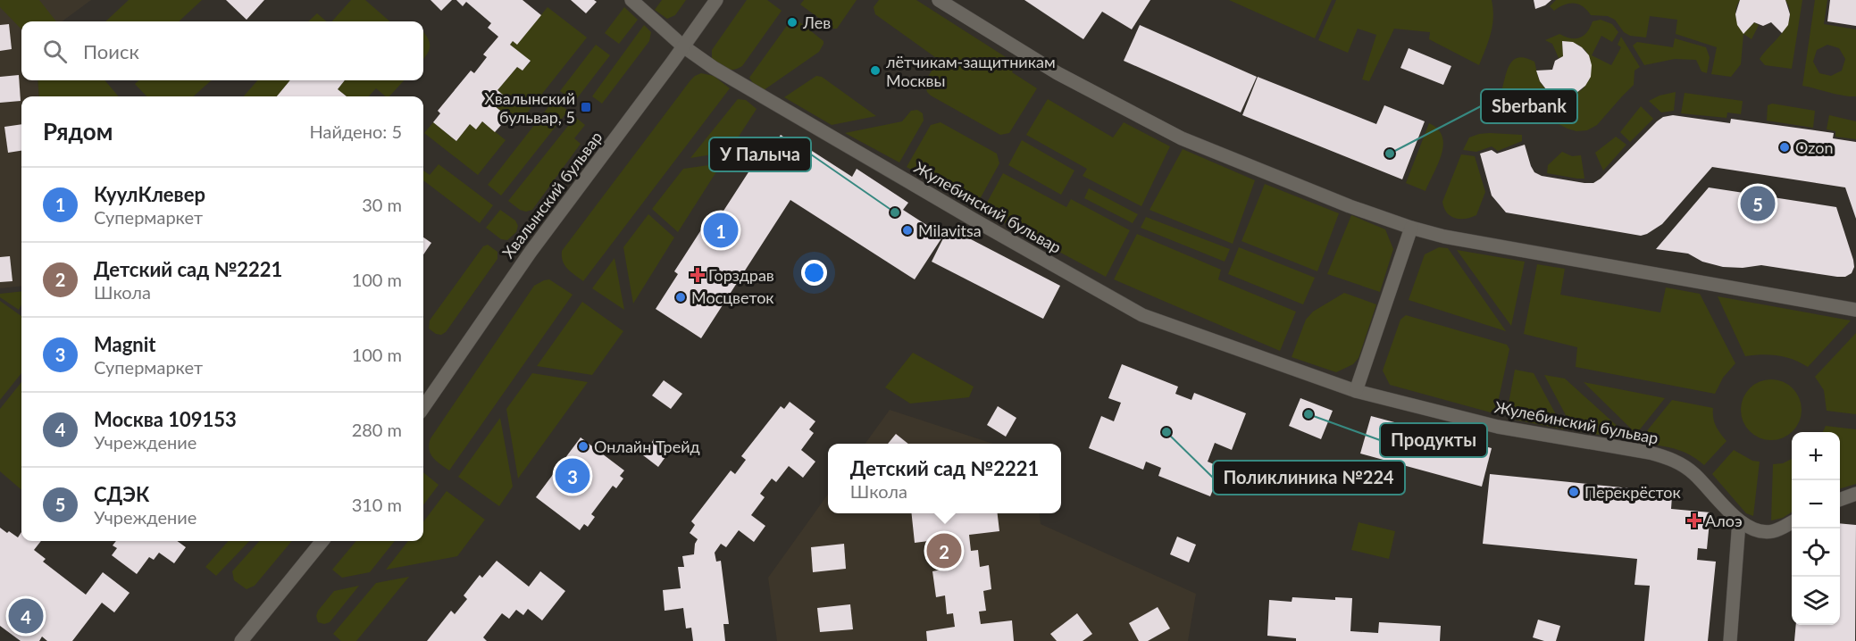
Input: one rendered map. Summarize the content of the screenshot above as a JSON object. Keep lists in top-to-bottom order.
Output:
{
  "streets": {
    "street": ["Хвалынский бульвар", "Жулебинский бульвар"]
  },
  "crossings": [
    ["Хвалынский бульвар", "Жулебинский бульвар"]
  ],
  "places": {
    "other": [
      "Лев",
      "лётчикам-защитникам Москвы",
      "Ozon",
      "Sberbank",
      "У Палыча",
      "Milavitsa",
      "Мосцветок",
      "Продукты",
      "Поликлиника №224",
      "Онлайн Трейд",
      "Перекрёсток"
    ],
    "transit": ["Хвалынский бульвар, 5"],
    "health": ["Горздрав", "Алоэ"]
  },
  "page": {
    "search": "Поиск",
    "heading": ["Рядом", "Найдено: 5"],
    "list": [
      {
        "mark": "1",
        "name": "КуулКлевер",
        "note": "Супермаркет",
        "value": "30 m"
      },
      {
        "mark": "2",
        "name": "Детский сад №2221",
        "note": "Школа",
        "value": "100 m"
      },
      {
        "mark": "3",
        "name": "Magnit",
        "note": "Супермаркет",
        "value": "100 m"
      },
      {
        "mark": "4",
        "name": "Москва 109153",
        "note": "Учреждение",
        "value": "280 m"
      },
      {
        "mark": "5",
        "name": "СДЭК",
        "note": "Учреждение",
        "value": "310 m"
      }
    ],
    "pins": [
      "5",
      "1",
      "3",
      "2",
      "4"
    ],
    "map_buttons": ["+", "−"],
    "popup": ["Детский сад №2221", "Школа"]
  }
}
